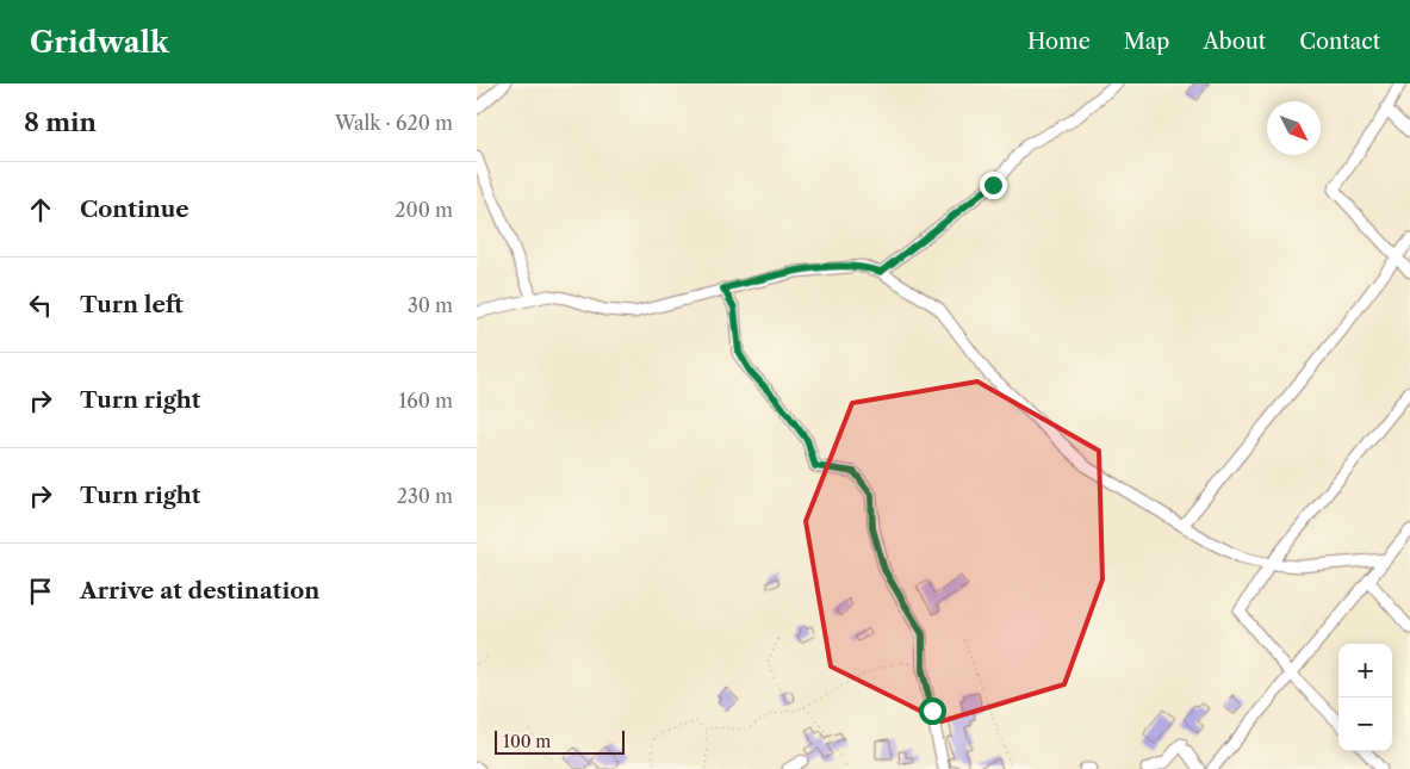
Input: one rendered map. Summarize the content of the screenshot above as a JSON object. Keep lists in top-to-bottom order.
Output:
{
  "scale_bar": "100 m",
  "north": "bottom right",
  "page": {
    "header": "Gridwalk",
    "nav": [
      "Home",
      "Map",
      "About",
      "Contact"
    ],
    "heading": ["8 min", "Walk · 620 m"],
    "list": [
      ["Continue", "200 m"],
      ["Turn left", "30 m"],
      ["Turn right", "160 m"],
      ["Turn right", "230 m"],
      "Arrive at destination"
    ],
    "map_buttons": ["+", "−"],
    "scale": "100 m"
  }
}
